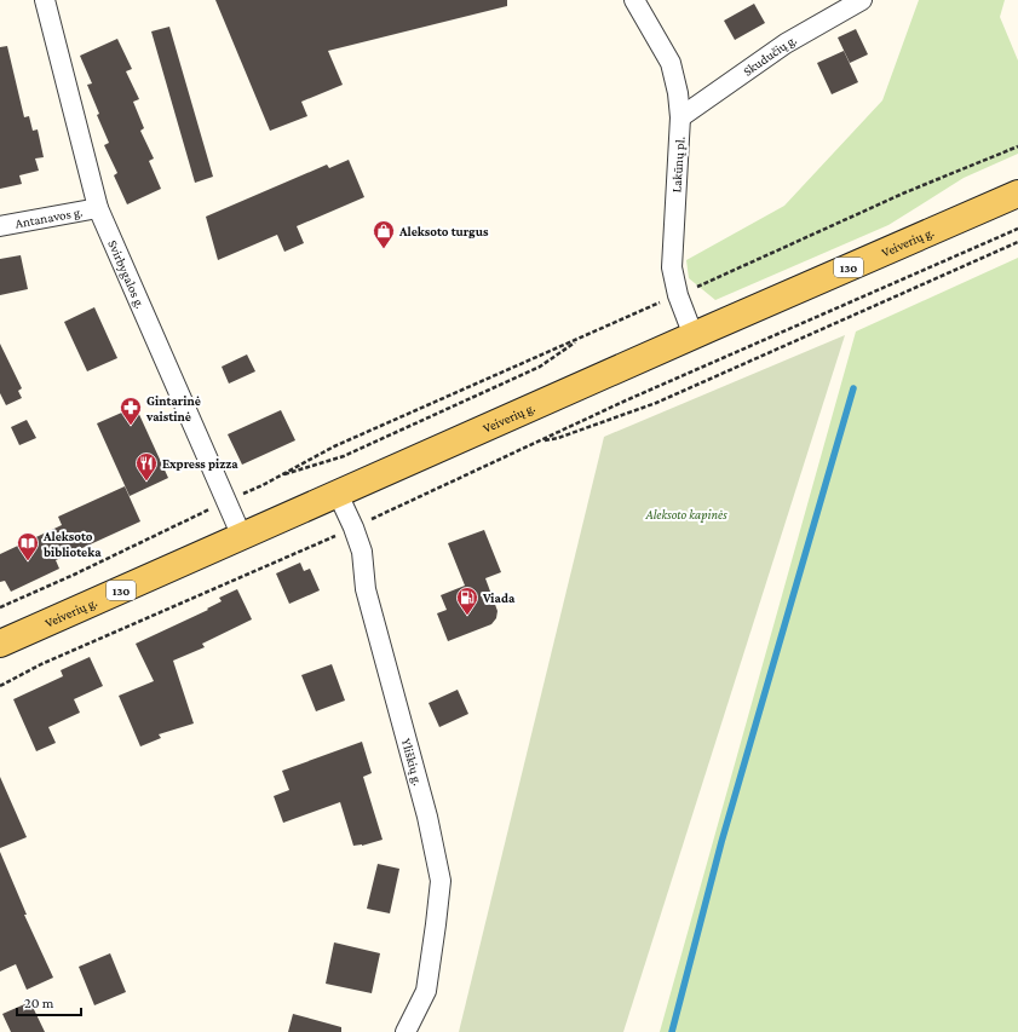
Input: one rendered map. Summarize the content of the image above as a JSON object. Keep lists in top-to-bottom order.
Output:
{
  "streets": {
    "main road": ["Veiverių g.", "130"],
    "street": [
      "Skudučių g.",
      "Lakūnų pl.",
      "Antanavos g.",
      "Svirbygalos g.",
      "Yliškių g."
    ]
  },
  "crossings": [
    ["Skudučių g.", "Lakūnų pl."],
    ["Lakūnų pl.", "Veiverių g."],
    ["Antanavos g.", "Svirbygalos g."],
    ["Veiverių g.", "Svirbygalos g."],
    ["Veiverių g.", "Yliškių g."]
  ],
  "parks": ["Aleksoto kapinės"],
  "places": {
    "shop": ["Aleksoto turgus"],
    "pharmacy": ["Gintarinė vaistinė"],
    "restaurant": ["Express pizza"],
    "library": ["Aleksoto biblioteka"],
    "fuel station": ["Viada"]
  },
  "scale_bar": "20 m"
}
